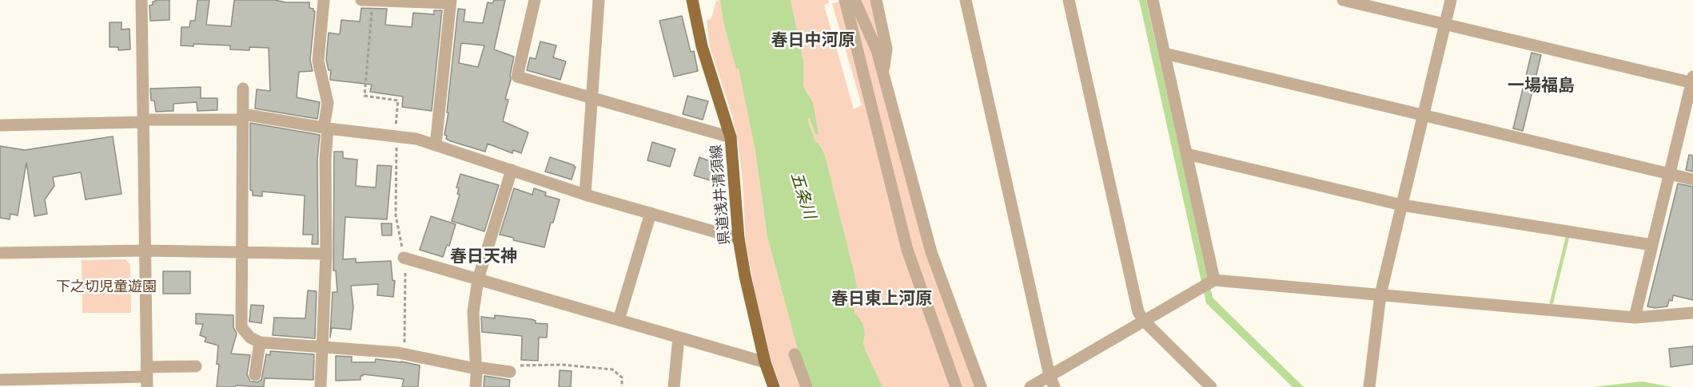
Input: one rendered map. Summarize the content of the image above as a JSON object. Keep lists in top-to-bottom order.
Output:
{
  "streets": {
    "main road": ["県道浅井清須線"]
  },
  "districts": [
    "春日中河原",
    "一場福島",
    "春日天神",
    "春日東上河原"
  ],
  "water": ["五条川"],
  "parks": ["下之切児童遊園"]
}
